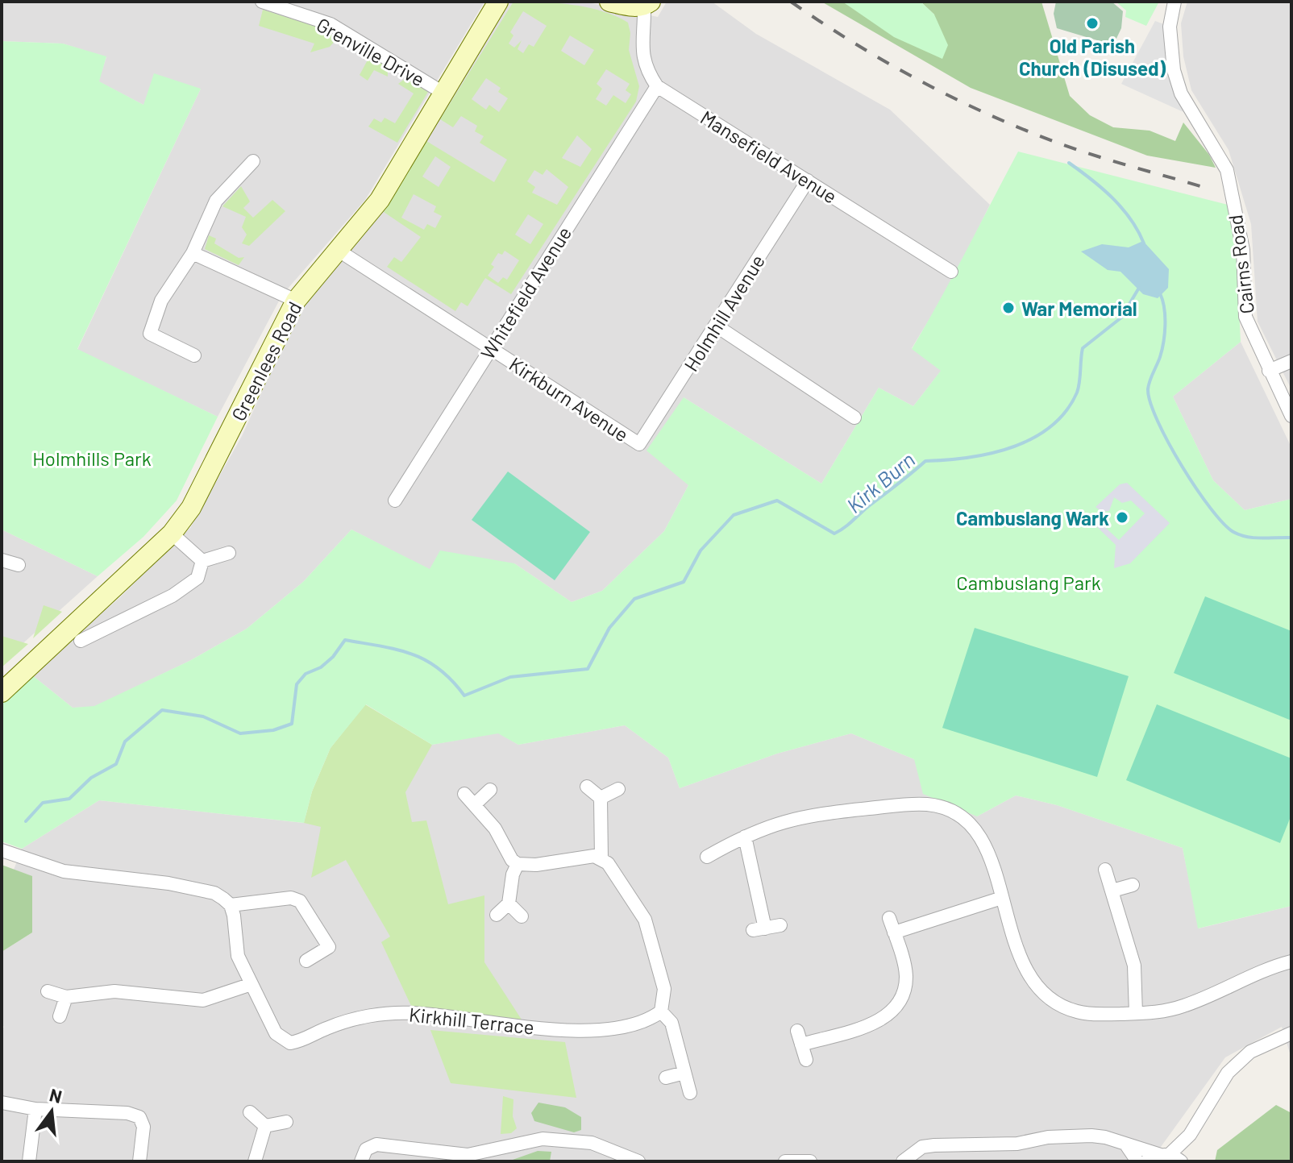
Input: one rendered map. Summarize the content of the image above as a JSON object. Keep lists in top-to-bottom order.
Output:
{
  "streets": {
    "main road": ["Greenlees Road"],
    "street": [
      "Grenville Drive",
      "Mansefield Avenue",
      "Cairns Road",
      "Whitefield Avenue",
      "Holmhill Avenue",
      "Kirkburn Avenue",
      "Kirkhill Terrace"
    ]
  },
  "crossings": [
    ["Grenville Drive", "Greenlees Road"],
    ["Mansefield Avenue", "Whitefield Avenue"],
    ["Mansefield Avenue", "Holmhill Avenue"],
    ["Whitefield Avenue", "Kirkburn Avenue"],
    ["Holmhill Avenue", "Kirkburn Avenue"],
    ["Greenlees Road", "Kirkburn Avenue"]
  ],
  "water": ["Kirk Burn"],
  "parks": ["Holmhills Park", "Cambuslang Park"],
  "places": ["Old Parish Church (Disused)", "War Memorial", "Cambuslang Wark"],
  "north": "top"
}
